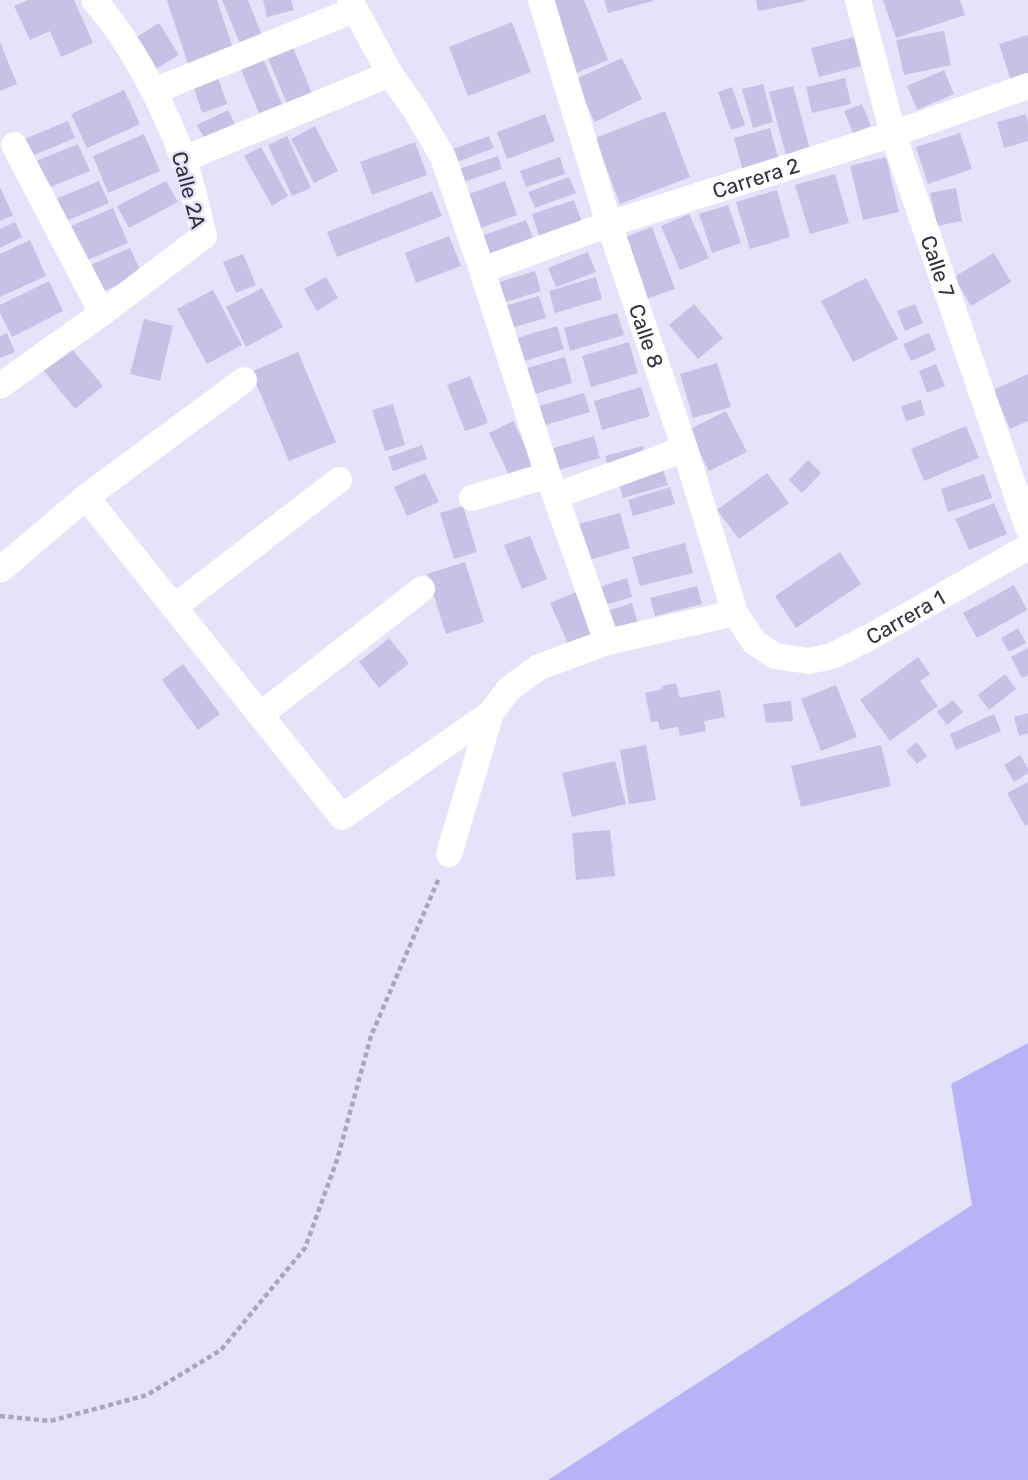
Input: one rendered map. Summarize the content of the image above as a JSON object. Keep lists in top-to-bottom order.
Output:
{
  "streets": {
    "street": [
      "Carrera 2",
      "Calle 2A",
      "Calle 7",
      "Calle 8",
      "Carrera 1"
    ]
  },
  "crossings": [
    ["Carrera 2", "Calle 7"],
    ["Carrera 2", "Calle 8"],
    ["Calle 8", "Carrera 1"]
  ]
}
